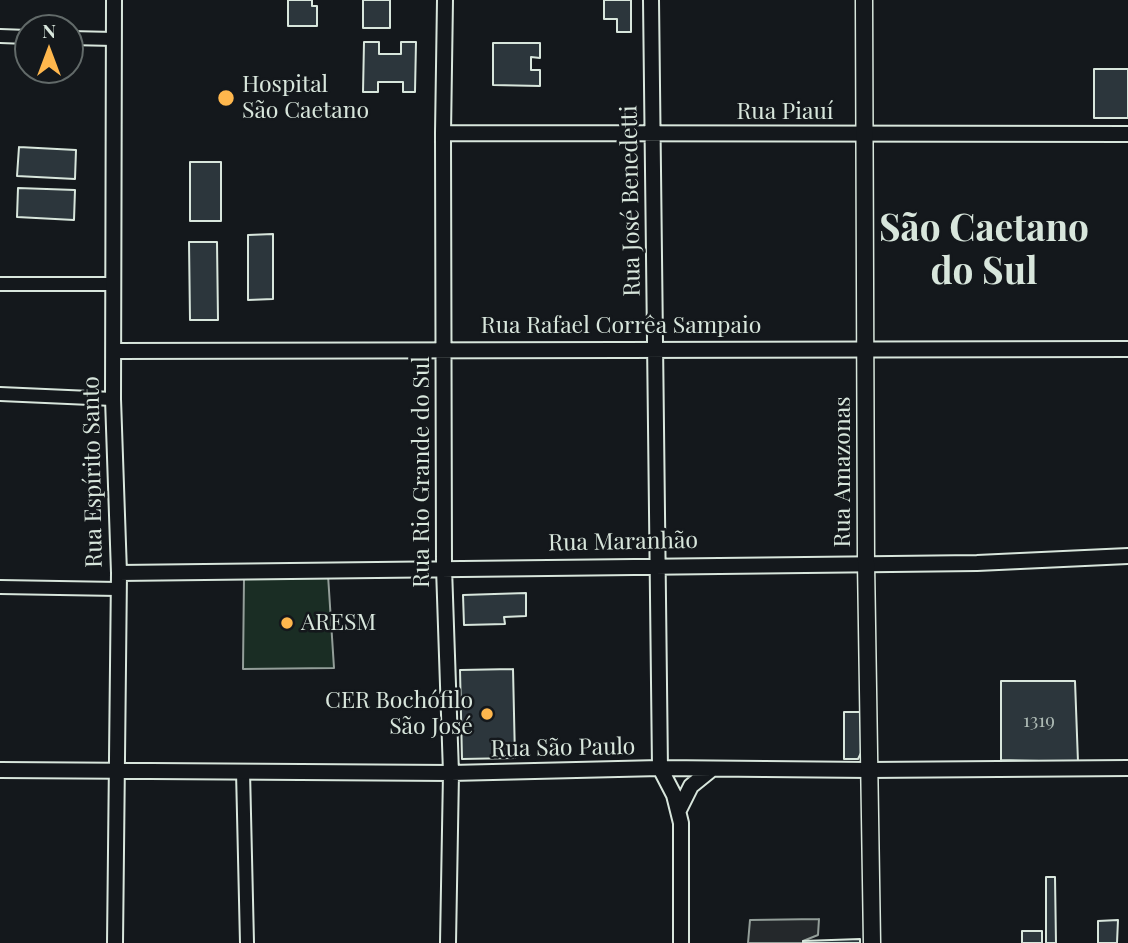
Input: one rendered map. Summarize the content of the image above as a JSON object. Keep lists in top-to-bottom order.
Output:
{
  "streets": {
    "main road": ["Rua Amazonas"],
    "street": [
      "Rua Piauí",
      "Rua José Benedetti",
      "Rua Rafael Corrêa Sampaio",
      "Rua Espírito Santo",
      "Rua Rio Grande do Sul",
      "Rua Maranhão",
      "Rua São Paulo"
    ]
  },
  "crossings": [
    ["Rua Piauí", "Rua José Benedetti"],
    ["Rua Piauí", "Rua Rio Grande do Sul"],
    ["Rua Piauí", "Rua Amazonas"],
    ["Rua José Benedetti", "Rua Rafael Corrêa Sampaio"],
    ["Rua José Benedetti", "Rua Maranhão"],
    ["Rua José Benedetti", "Rua São Paulo"],
    ["Rua Rafael Corrêa Sampaio", "Rua Espírito Santo"],
    ["Rua Rafael Corrêa Sampaio", "Rua Rio Grande do Sul"],
    ["Rua Rafael Corrêa Sampaio", "Rua Amazonas"],
    ["Rua Espírito Santo", "Rua Maranhão"],
    ["Rua Espírito Santo", "Rua São Paulo"],
    ["Rua Rio Grande do Sul", "Rua Maranhão"],
    ["Rua Rio Grande do Sul", "Rua São Paulo"],
    ["Rua Amazonas", "Rua Maranhão"],
    ["Rua Amazonas", "Rua São Paulo"]
  ],
  "districts": ["São Caetano do Sul"],
  "places": ["Hospital São Caetano", "ARESM", "CER Bochófilo São José"],
  "house_numbers": ["1319"],
  "north": "top"
}
